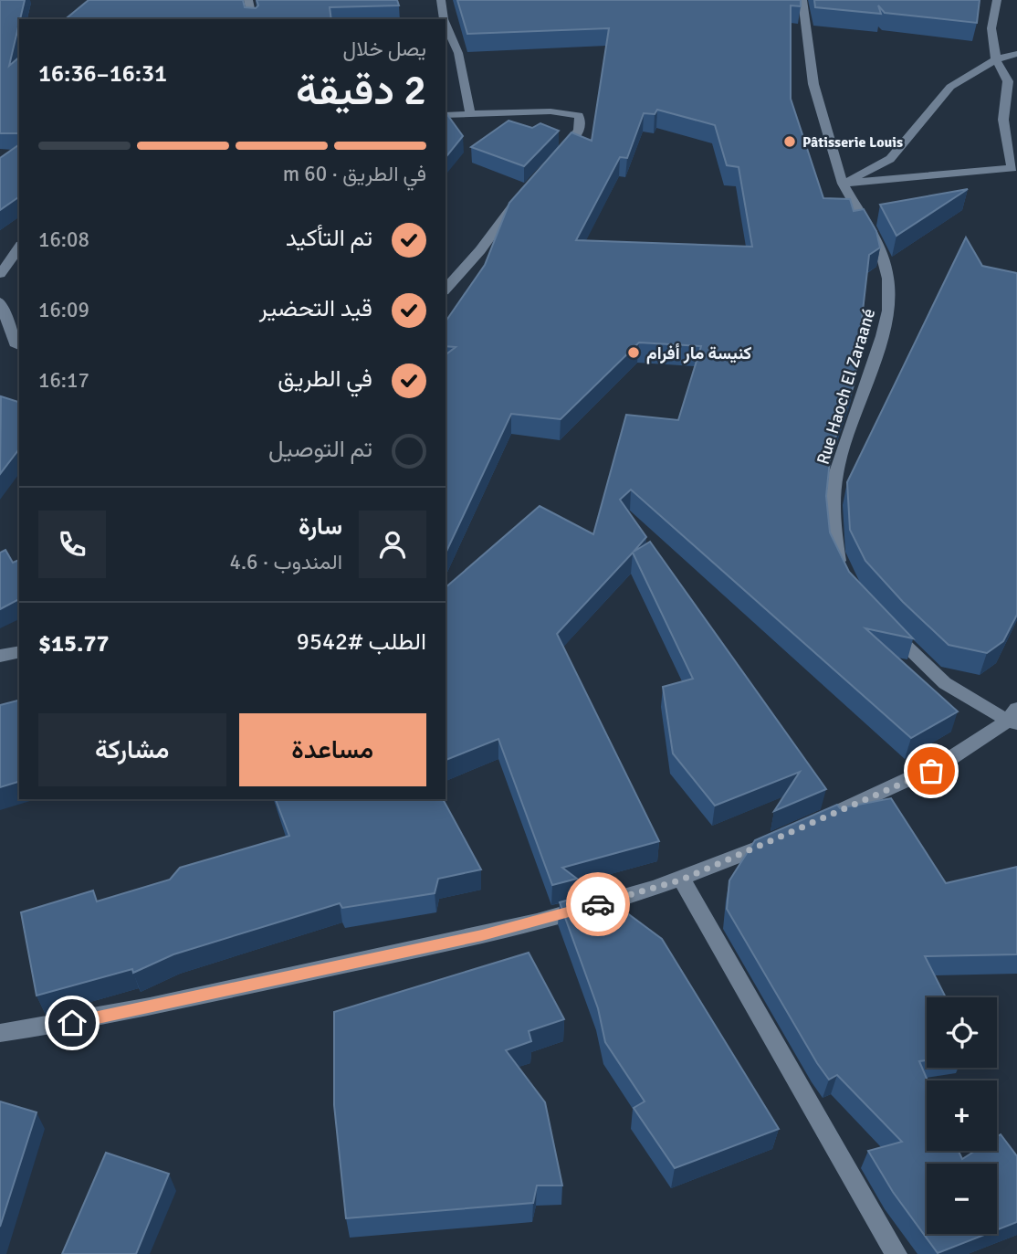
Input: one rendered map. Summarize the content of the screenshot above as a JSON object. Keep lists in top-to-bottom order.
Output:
{
  "streets": {
    "street": ["Rue Haoch El Zaraané"]
  },
  "places": ["Pâtisserie Louis", "كنيسة مار أفرام"],
  "page": {
    "heading": ["2 دقيقة", "يصل خلال", "16:31–16:36"],
    "panel": [
      "سارة",
      "المندوب · 4.6",
      "الطلب #9542",
      "$15.77"
    ],
    "bar": "في الطريق · 60 m",
    "list": [
      ["تم التأكيد", "16:08"],
      ["قيد التحضير", "16:09"],
      ["في الطريق", "16:17"],
      "تم التوصيل"
    ],
    "buttons": ["مساعدة", "مشاركة"],
    "map_buttons": ["+", "−"]
  }
}
